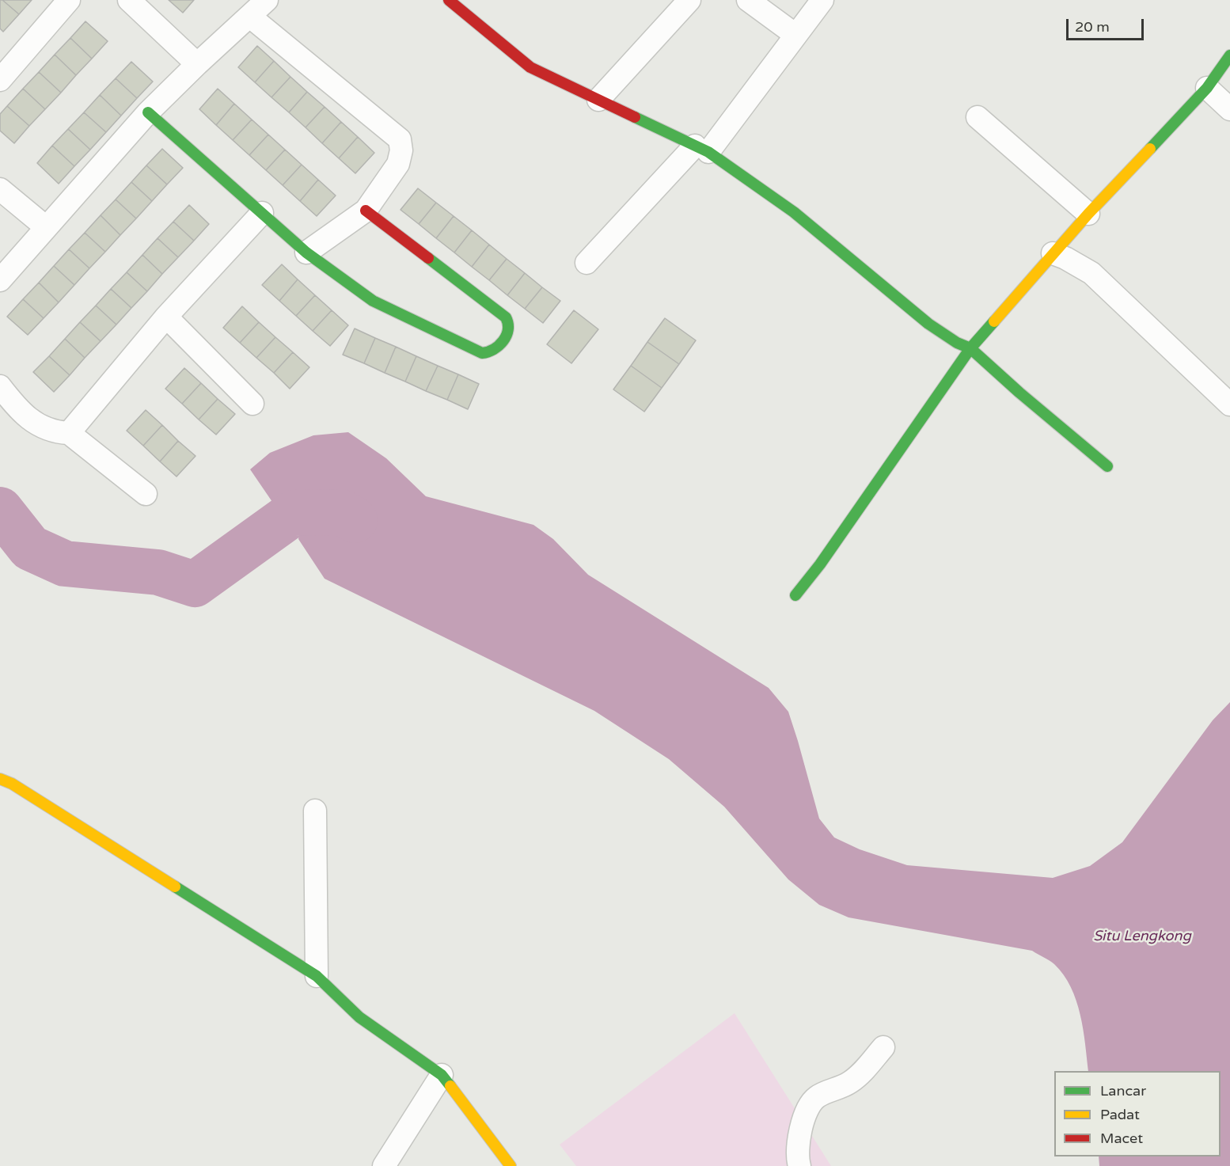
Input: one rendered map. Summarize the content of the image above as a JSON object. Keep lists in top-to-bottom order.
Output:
{
  "water": ["Situ Lengkong"],
  "legend": ["Lancar", "Padat", "Macet"],
  "scale_bar": "20 m"
}
